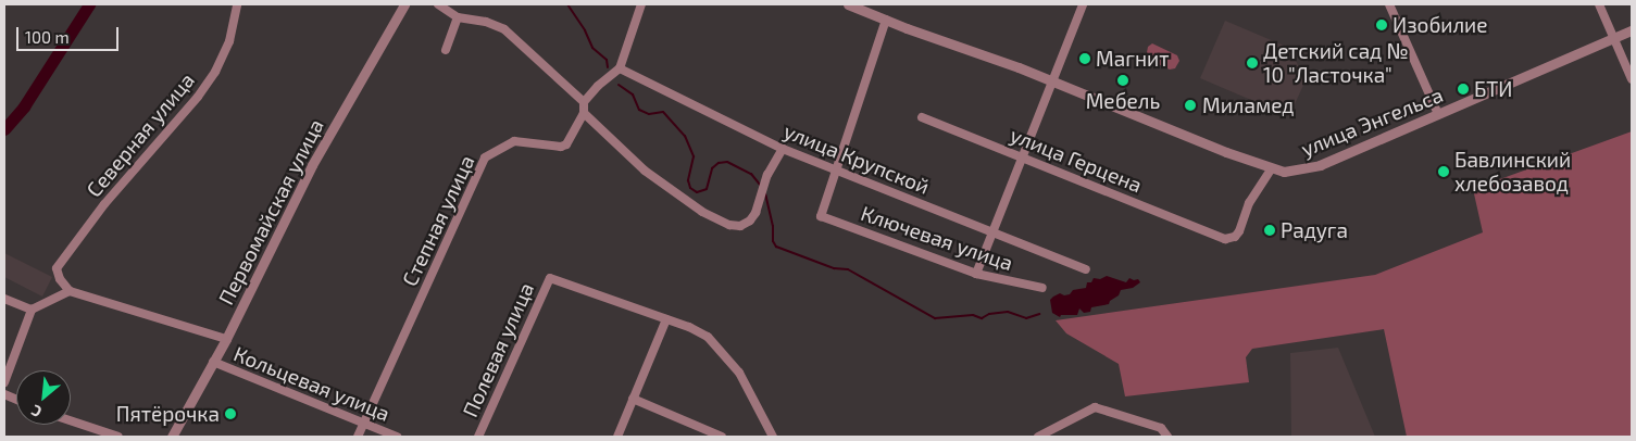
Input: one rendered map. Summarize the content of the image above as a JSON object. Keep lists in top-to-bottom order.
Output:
{
  "streets": {
    "street": [
      "улица Энгельса",
      "Северная улица",
      "улица Крупской",
      "улица Герцена",
      "Первомайская улица",
      "Степная улица",
      "Ключевая улица",
      "Полевая улица",
      "Кольцевая улица"
    ]
  },
  "crossings": [
    ["улица Энгельса", "улица Герцена"],
    ["улица Крупской", "Ключевая улица"],
    ["Первомайская улица", "Кольцевая улица"],
    ["Степная улица", "Кольцевая улица"]
  ],
  "places": [
    "Изобилие",
    "Магнит",
    "Детский сад № 10 \"Ласточка\"",
    "Мебель",
    "БТИ",
    "Миламед",
    "Бавлинский хлебозавод",
    "Радуга",
    "Пятёрочка"
  ],
  "scale_bar": "100 m",
  "north": "bottom left"
}
